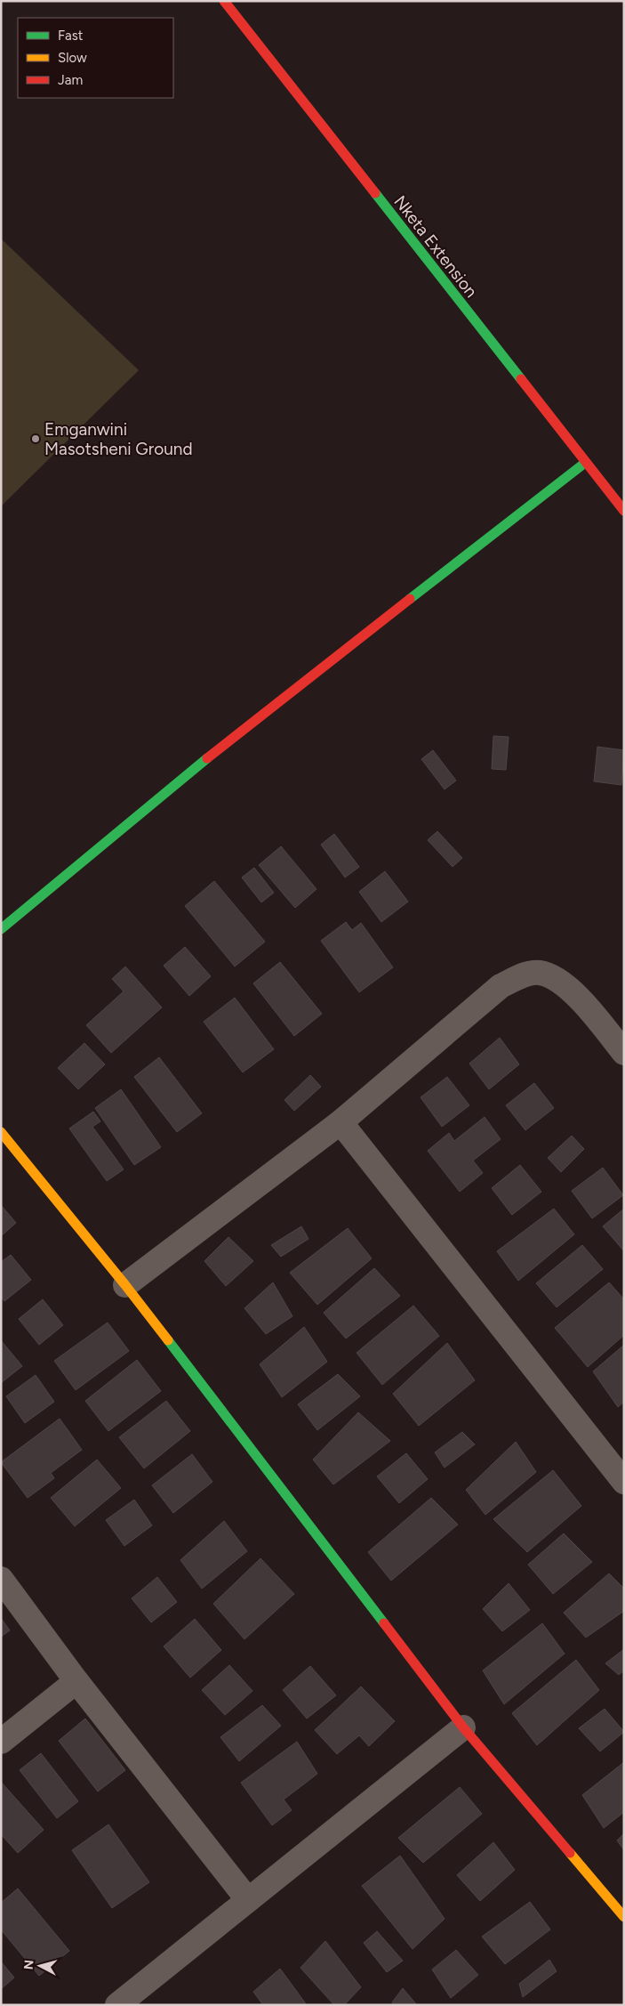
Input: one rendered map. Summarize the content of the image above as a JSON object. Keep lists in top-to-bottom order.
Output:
{
  "streets": {
    "street": ["Nketa Extension"]
  },
  "places": ["Emganwini Masotsheni Ground"],
  "legend": ["Fast", "Slow", "Jam"],
  "north": "left"
}
